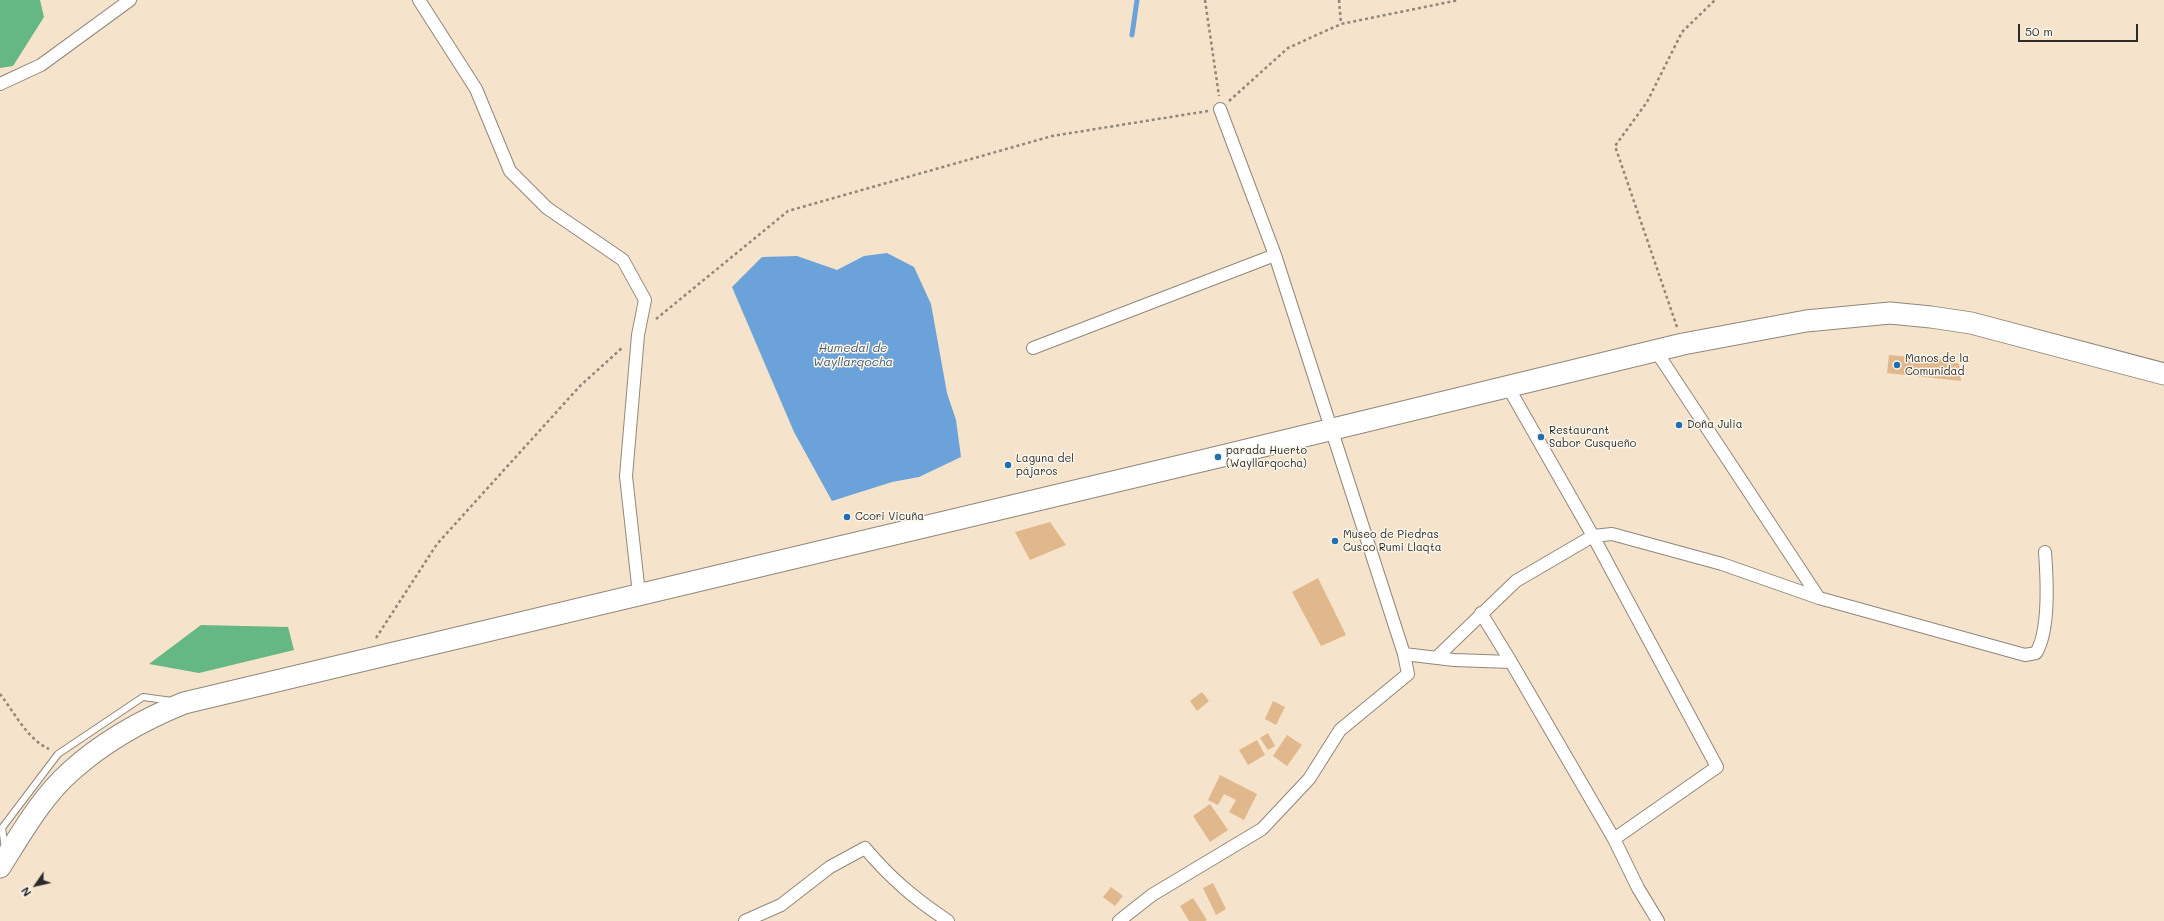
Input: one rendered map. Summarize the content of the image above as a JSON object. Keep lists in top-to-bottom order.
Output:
{
  "water": ["Humedal de Wayllarqocha"],
  "places": [
    "Manos de la Comunidad",
    "Doña Julia",
    "Restaurant Sabor Cusqueño",
    "parada Huerto (Wayllarqocha)",
    "Laguna del pájaros",
    "Ccori Vicuña",
    "Museo de Piedras Cusco Rumi Llaqta"
  ],
  "scale_bar": "50 m",
  "north": "bottom left"
}
